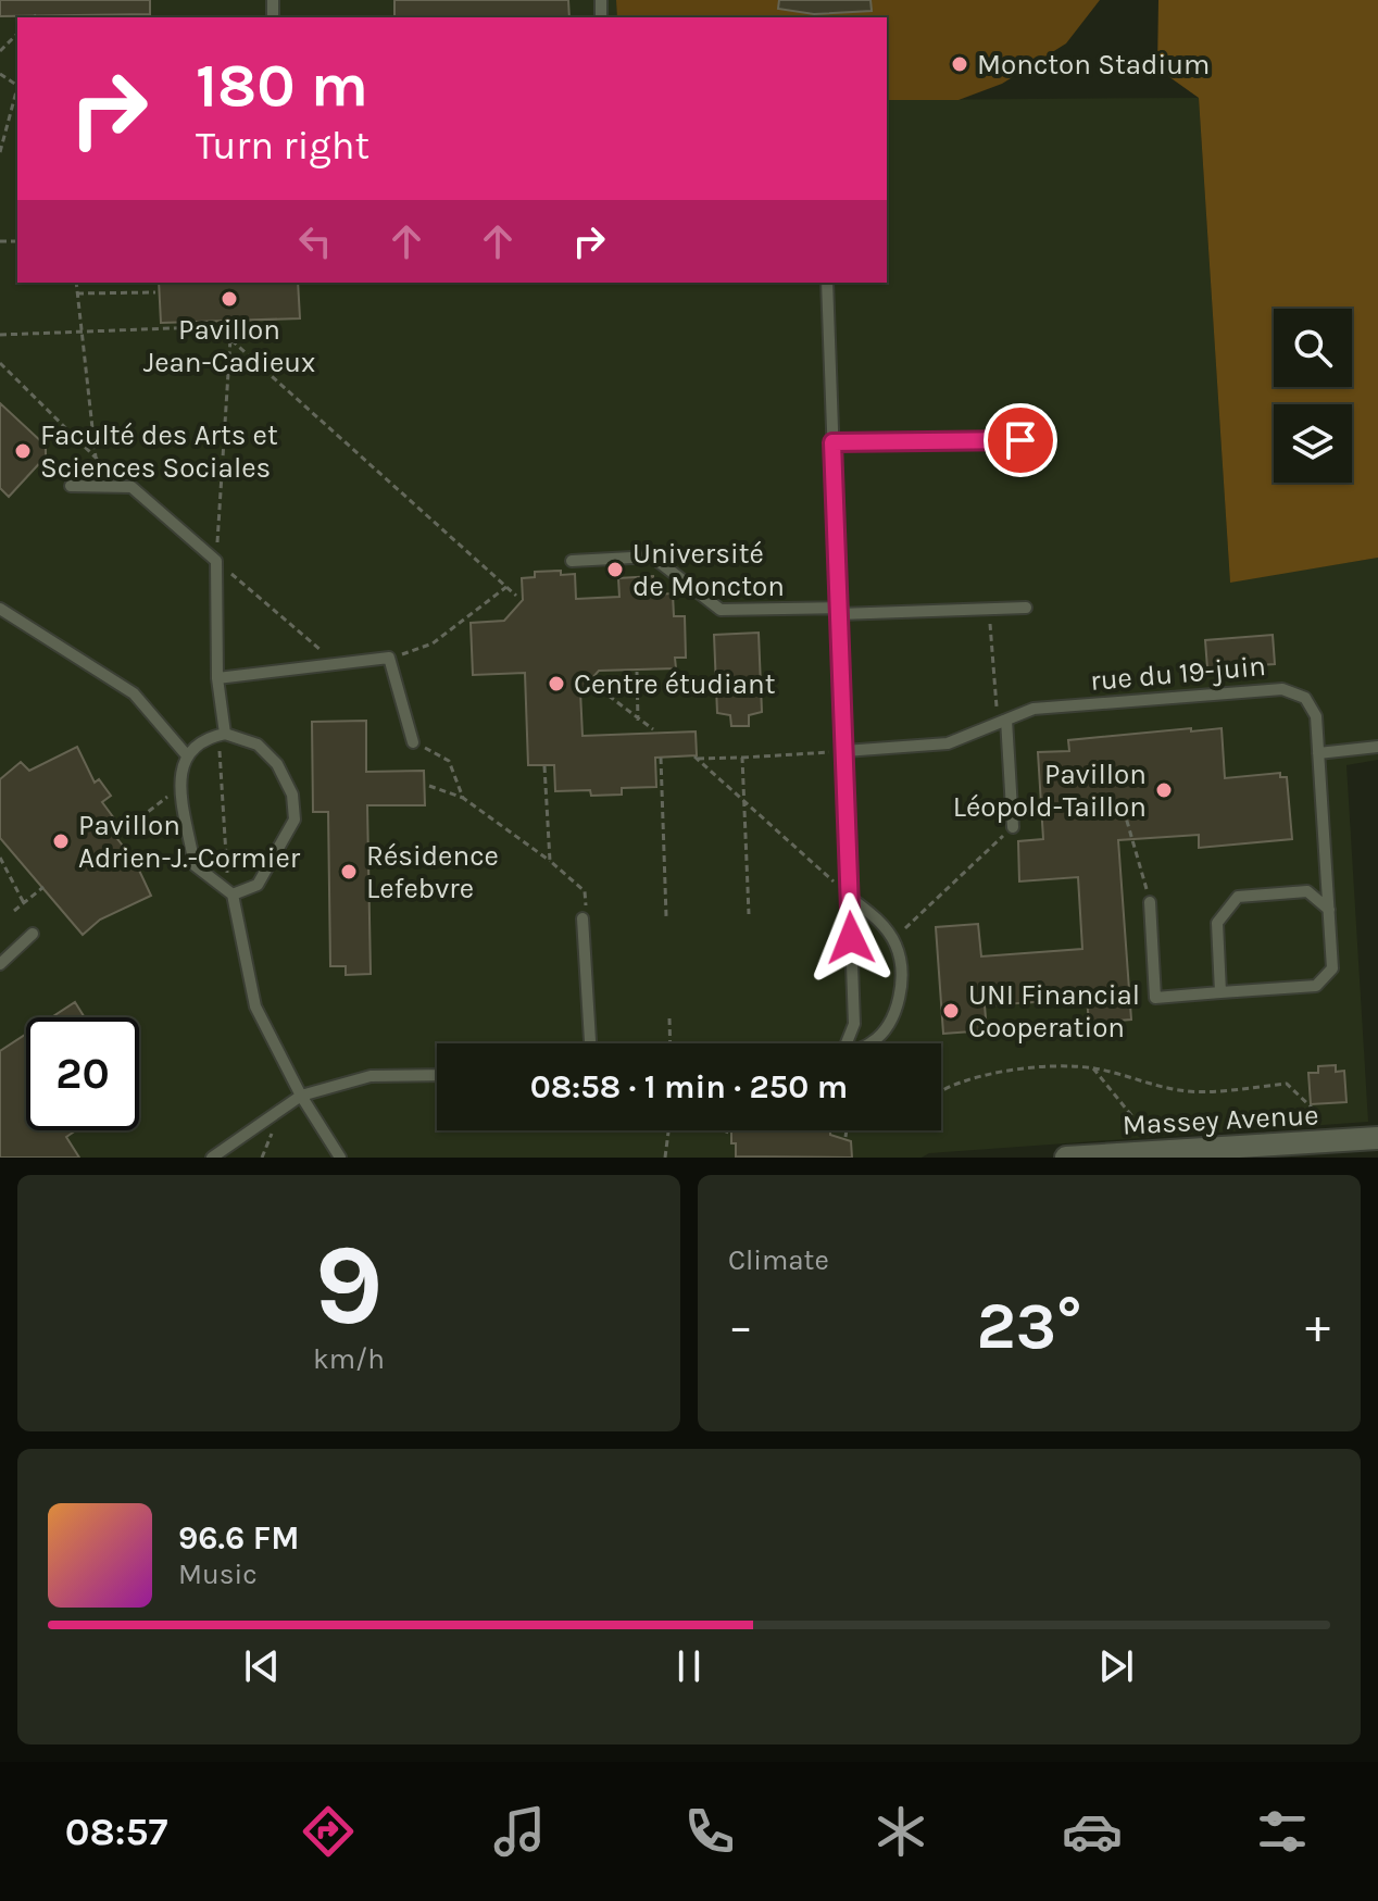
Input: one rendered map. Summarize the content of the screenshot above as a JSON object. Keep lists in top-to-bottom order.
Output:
{
  "streets": {
    "street": ["Massey Avenue"],
    "lane": ["rue du 19-juin"]
  },
  "places": [
    "Moncton Stadium",
    "Pavillon Jean-Cadieux",
    "Faculté des Arts et Sciences Sociales",
    "Université de Moncton",
    "Centre étudiant",
    "Pavillon Léopold-Taillon",
    "Pavillon Adrien-J.-Cormier",
    "Résidence Lefebvre",
    "UNI Financial Cooperation"
  ],
  "page": {
    "turn": ["180 m", "Turn right"],
    "limit": "20",
    "trip": "08:58 · 1 min · 250 m",
    "tile": [
      ["9", "km/h"],
      "Climate"
    ],
    "heat": ["−", "23°", "+"],
    "song": ["96.6 FM", "Music"],
    "tabs": "08:57"
  }
}
